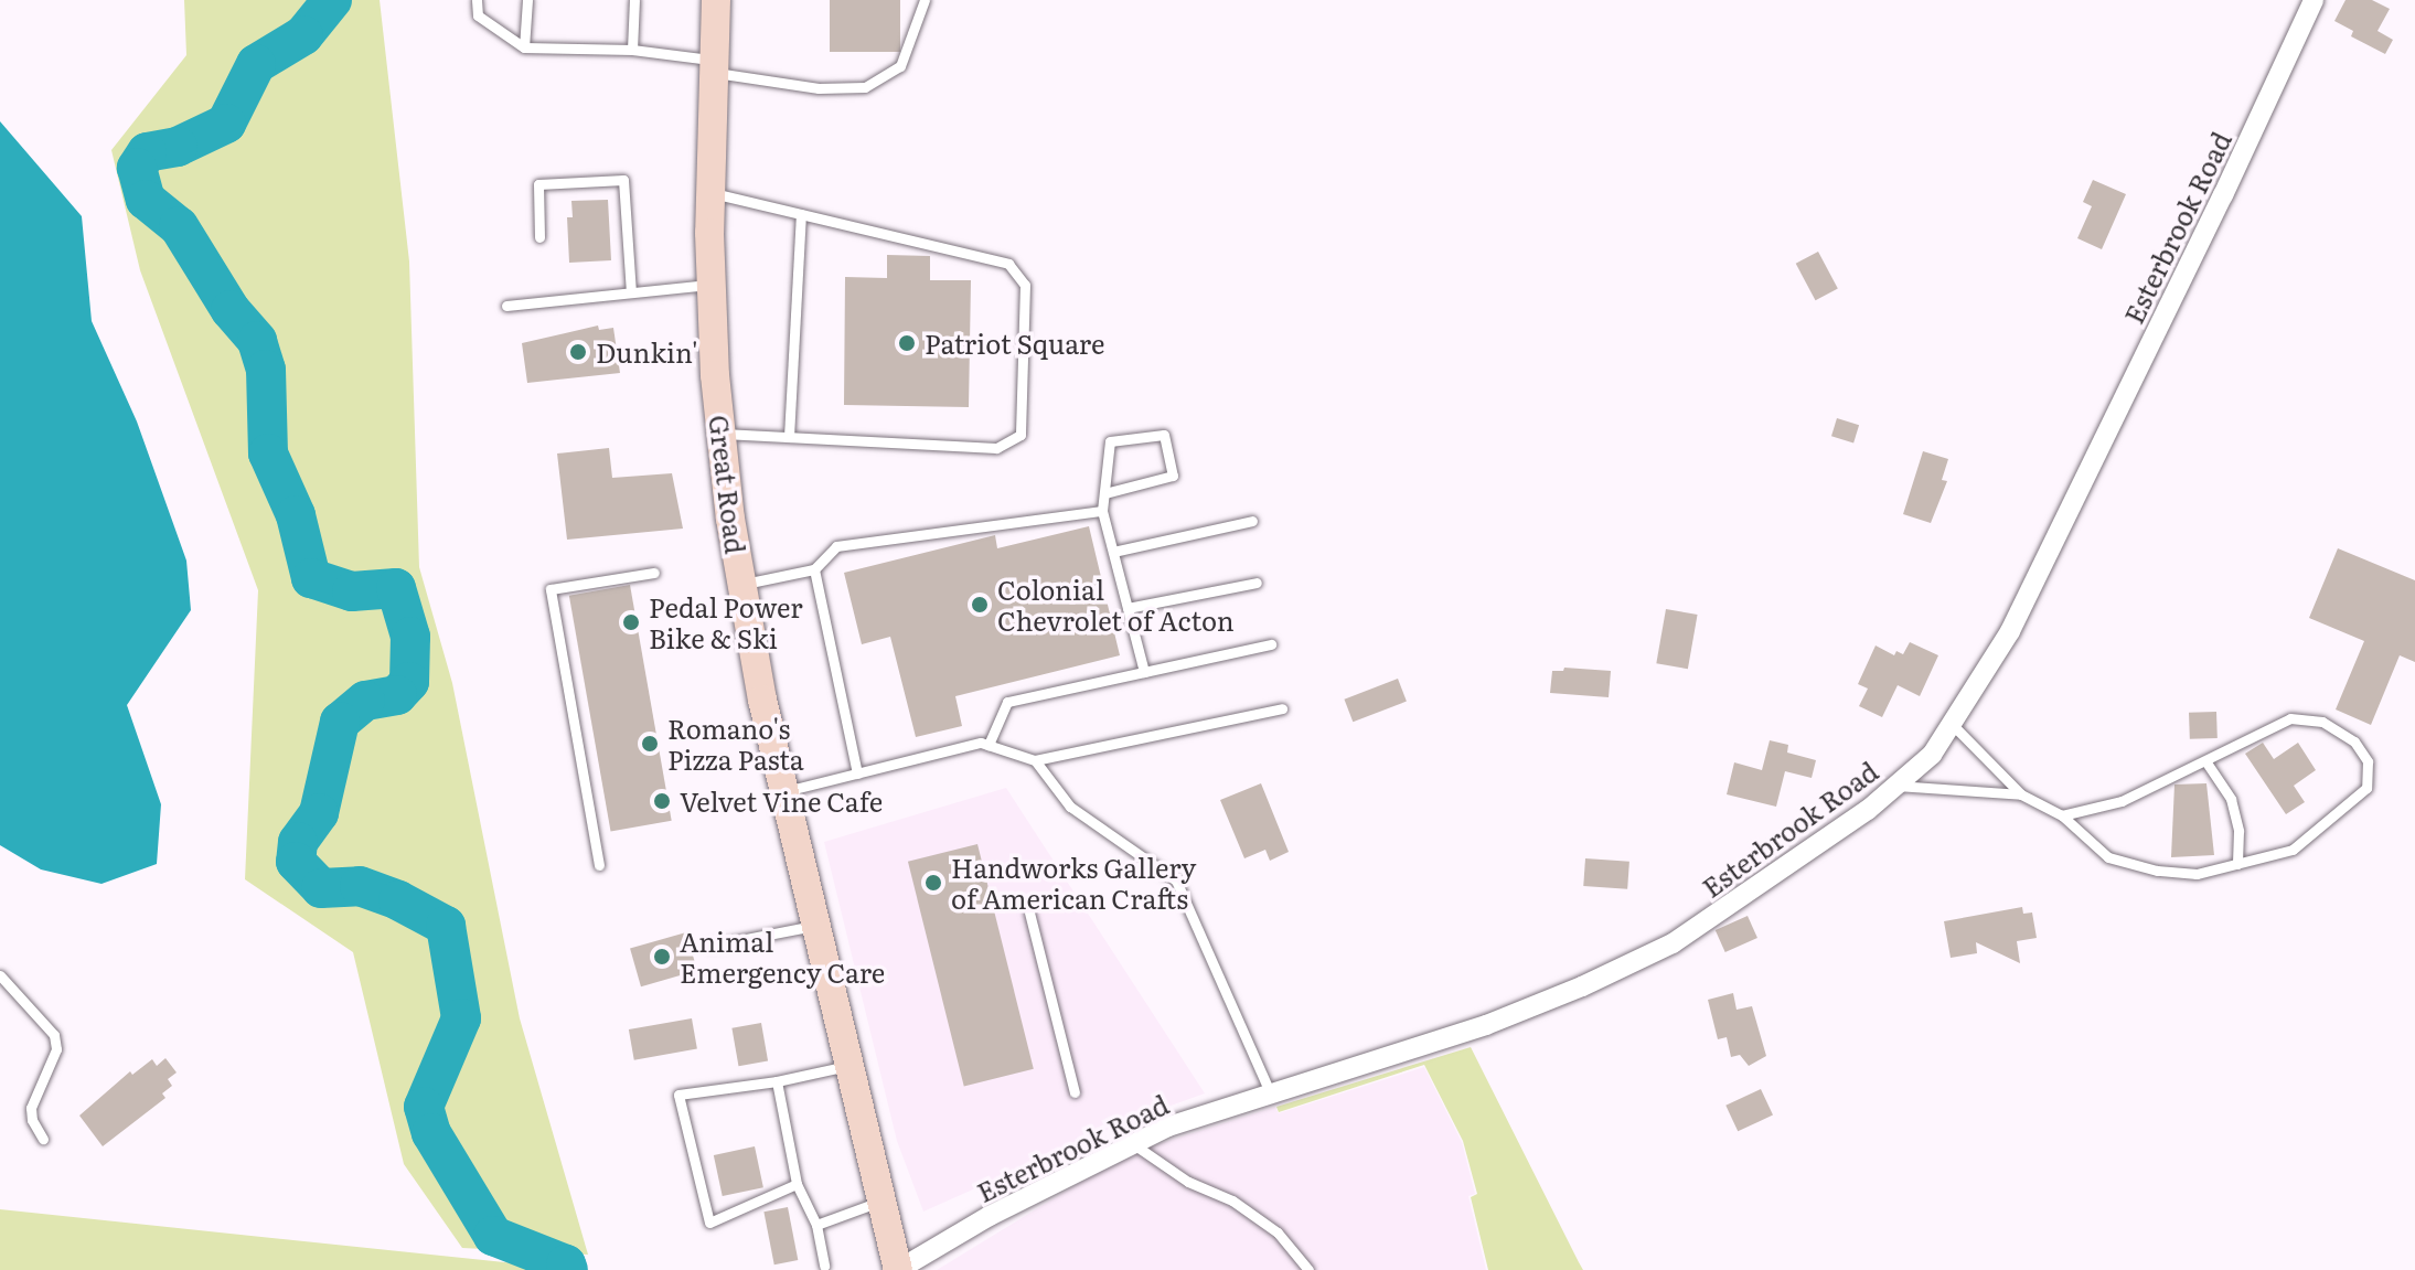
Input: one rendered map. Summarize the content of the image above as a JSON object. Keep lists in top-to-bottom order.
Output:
{
  "streets": {
    "main road": ["Great Road"],
    "street": ["Esterbrook Road"]
  },
  "crossings": [
    ["Esterbrook Road", "Great Road"]
  ],
  "places": [
    "Patriot Square",
    "Dunkin'",
    "Colonial Chevrolet of Acton",
    "Pedal Power Bike & Ski",
    "Romano's Pizza Pasta",
    "Velvet Vine Cafe",
    "Handworks Gallery of American Crafts",
    "Animal Emergency Care"
  ]
}
